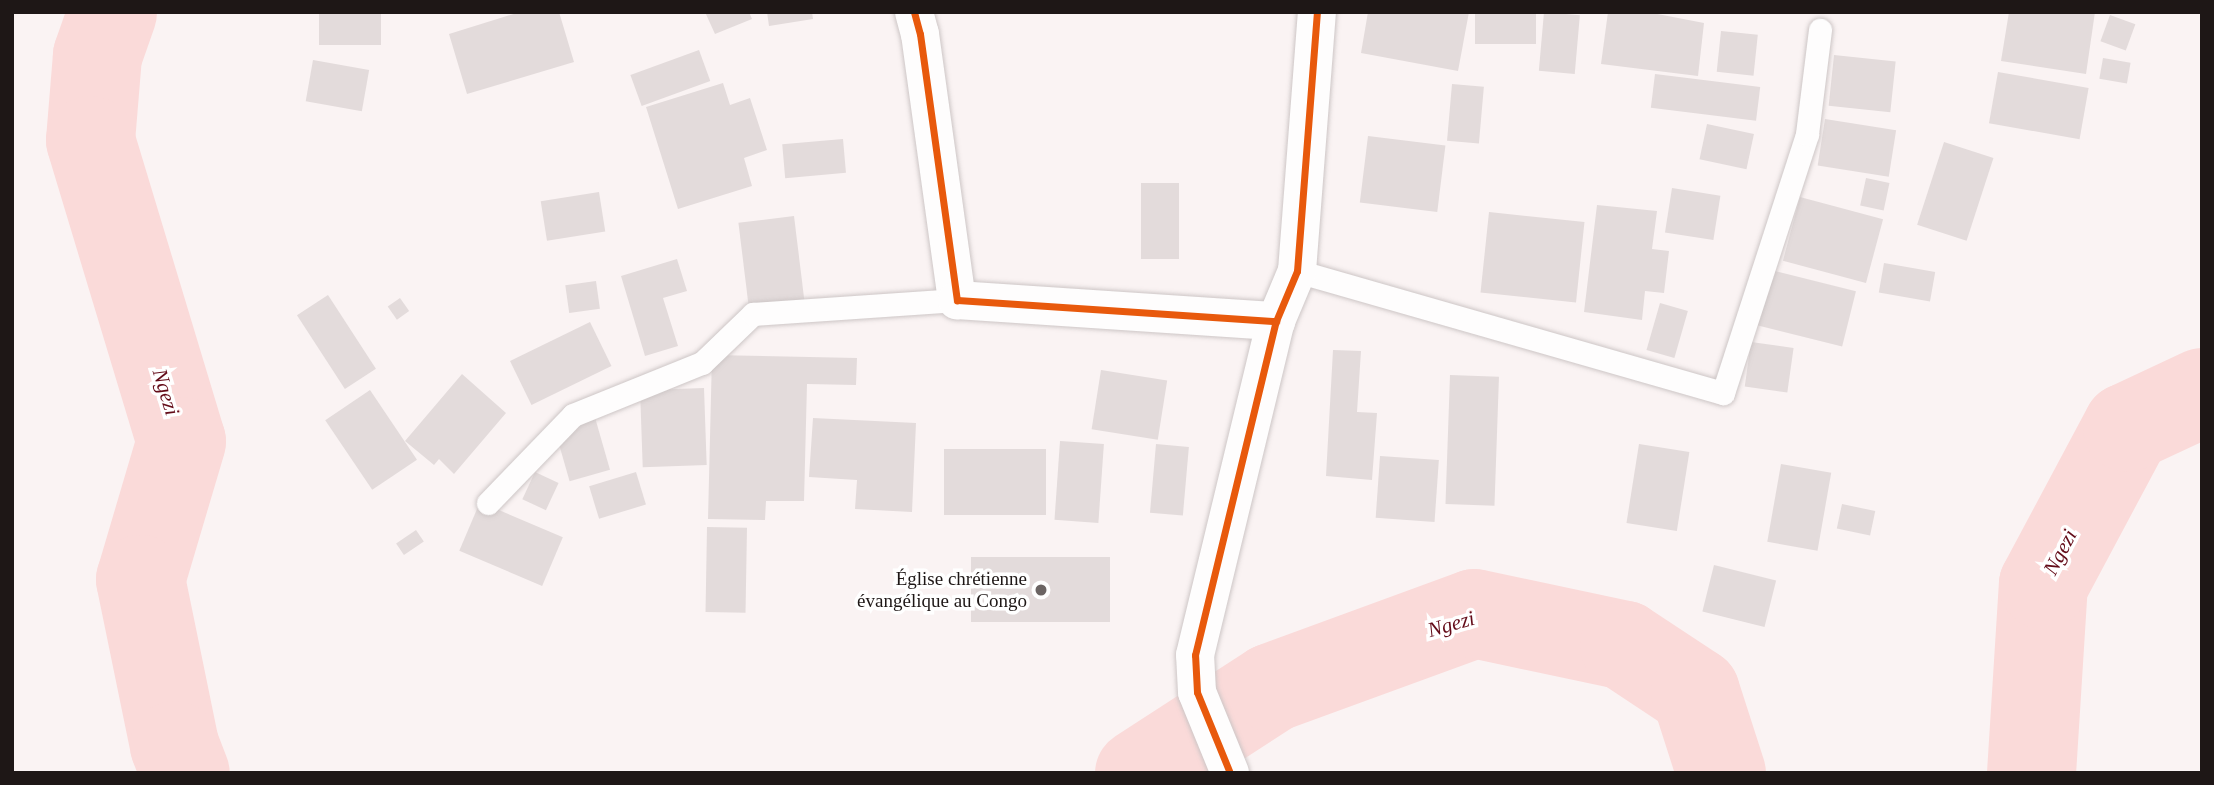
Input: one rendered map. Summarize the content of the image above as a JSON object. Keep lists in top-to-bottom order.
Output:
{
  "water": ["Ngezi"],
  "places": ["Église chrétienne évangélique au Congo"]
}
